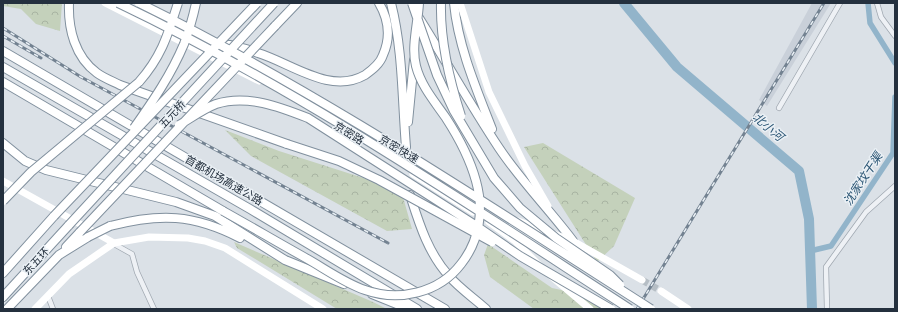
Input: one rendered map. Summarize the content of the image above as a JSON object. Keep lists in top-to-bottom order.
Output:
{
  "streets": {
    "highway": [
      "五元桥",
      "京密快速",
      "首都机场高速公路",
      "东五环"
    ],
    "main road": ["京密路"]
  },
  "crossings": [
    ["五元桥", "东五环"]
  ],
  "water": ["北小河", "沈家坟干渠"]
}
